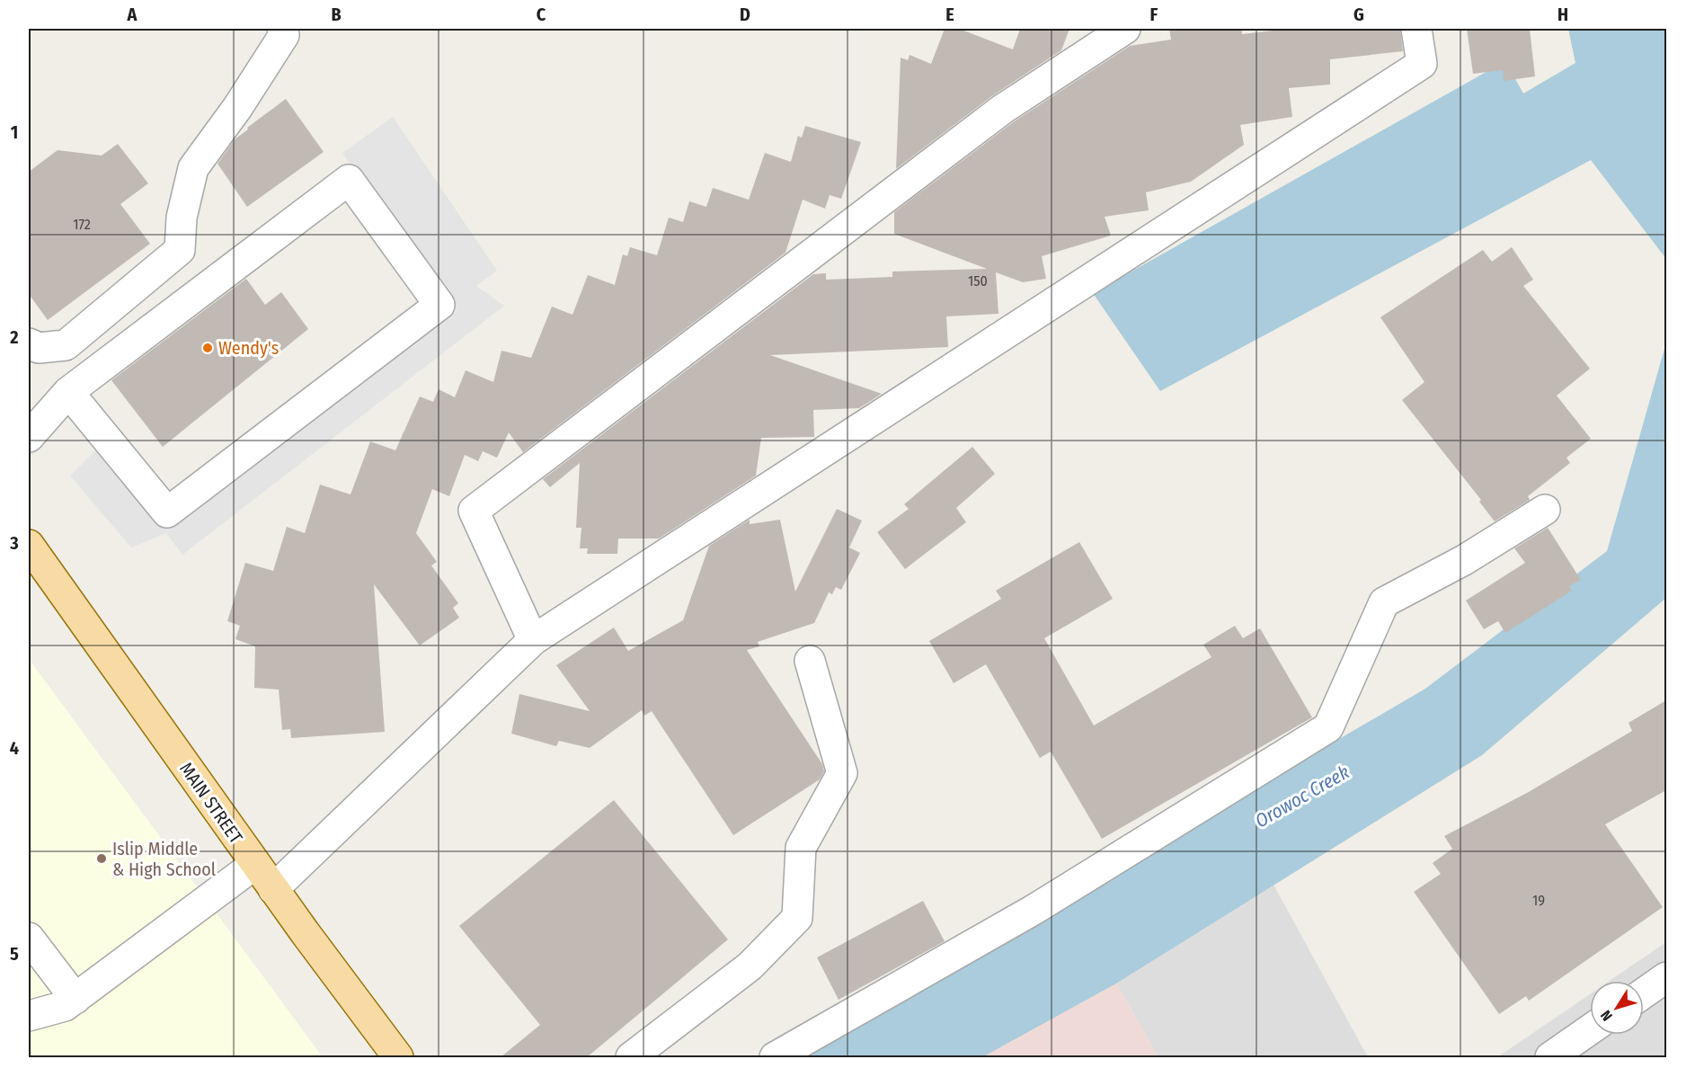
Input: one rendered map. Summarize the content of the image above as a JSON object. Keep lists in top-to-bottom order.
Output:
{
  "streets": {
    "main road": ["MAIN STREET"]
  },
  "water": ["Orowoc Creek"],
  "places": ["Wendy's", "Islip Middle & High School"],
  "house_numbers": ["172", "150", "19"],
  "north": "bottom left",
  "grid": {
    "columns": [
      "A",
      "B",
      "C",
      "D",
      "E",
      "F",
      "G",
      "H"
    ],
    "rows": [
      "1",
      "2",
      "3",
      "4",
      "5"
    ]
  }
}
